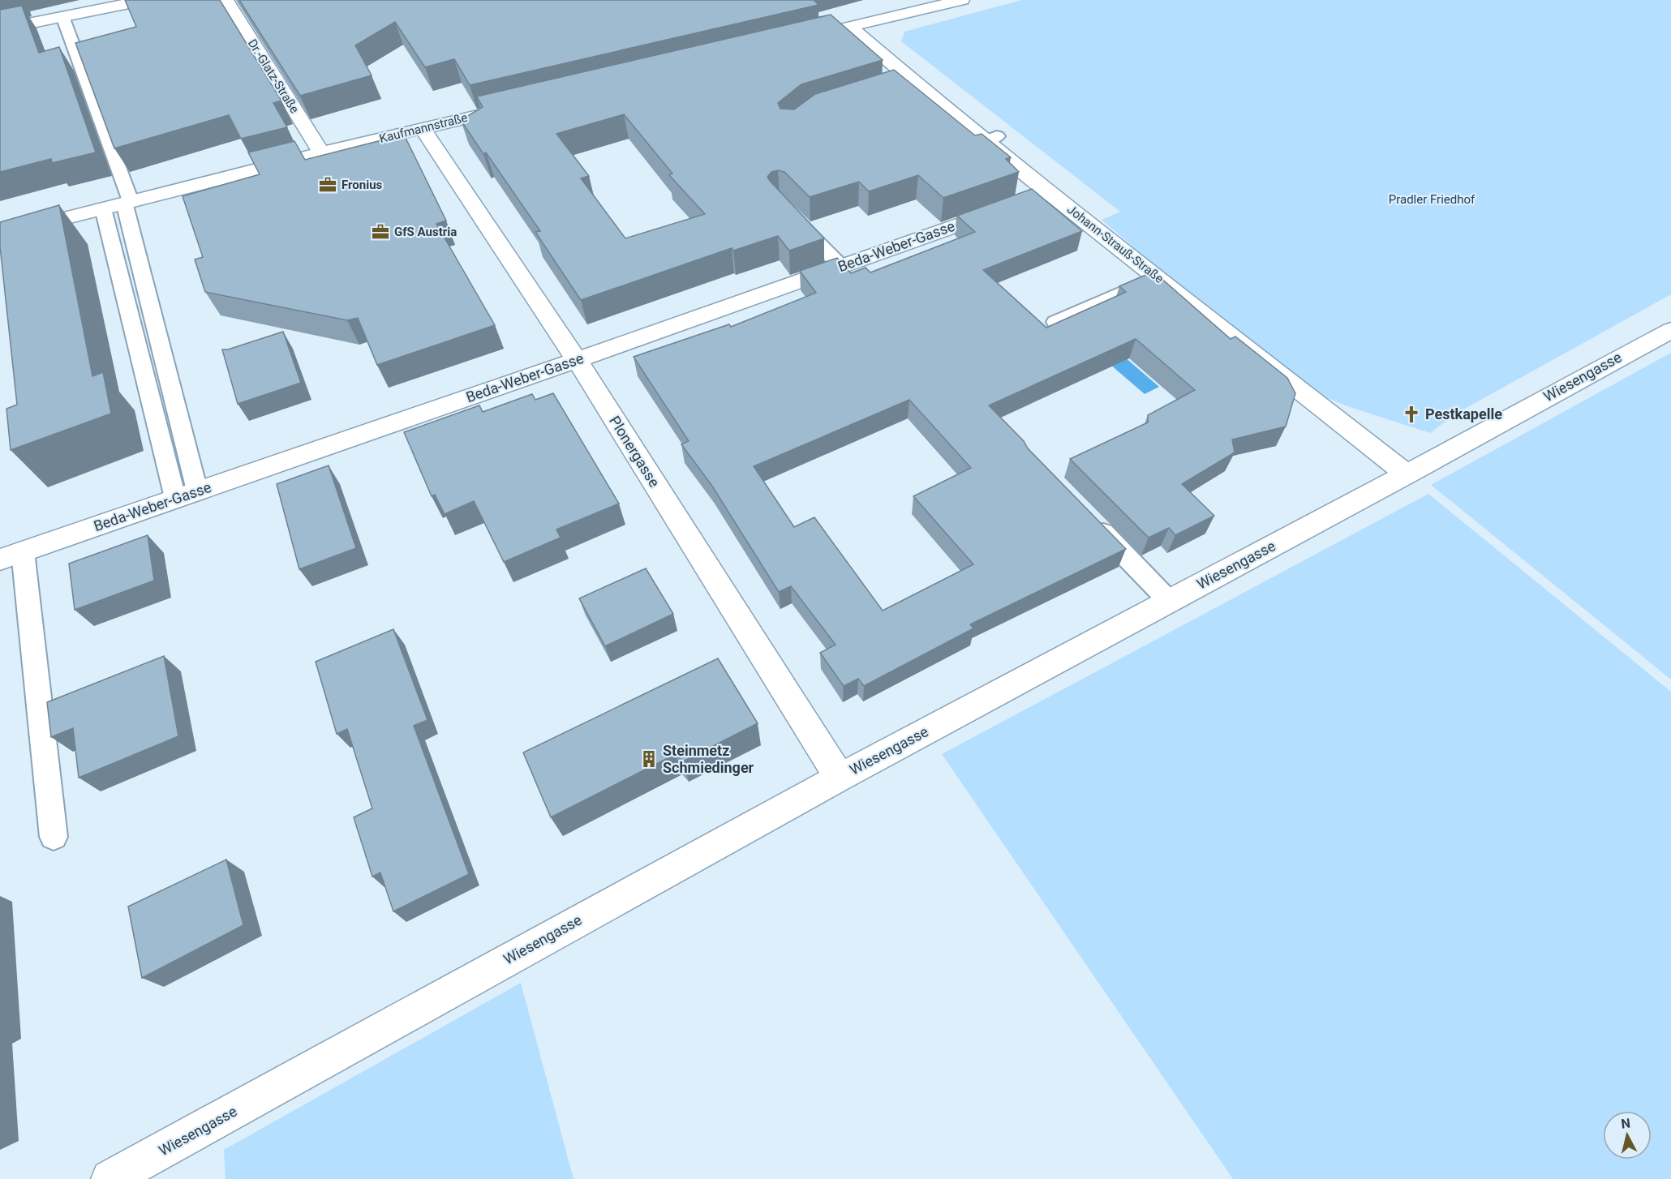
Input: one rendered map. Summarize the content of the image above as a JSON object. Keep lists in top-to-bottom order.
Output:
{
  "streets": {
    "street": [
      "Dr.-Glatz-Straße",
      "Kaufmannstraße",
      "Johann-Strauß-Straße",
      "Beda-Weber-Gasse",
      "Wiesengasse",
      "Plonergasse"
    ]
  },
  "crossings": [
    ["Dr.-Glatz-Straße", "Kaufmannstraße"],
    ["Kaufmannstraße", "Plonergasse"],
    ["Johann-Strauß-Straße", "Beda-Weber-Gasse"],
    ["Johann-Strauß-Straße", "Wiesengasse"],
    ["Beda-Weber-Gasse", "Plonergasse"],
    ["Wiesengasse", "Plonergasse"]
  ],
  "parks": ["Pradler Friedhof"],
  "places": {
    "office": ["Fronius", "GfS Austria"],
    "church": ["Pestkapelle"],
    "building": ["Steinmetz Schmiedinger"]
  },
  "north": "top"
}
